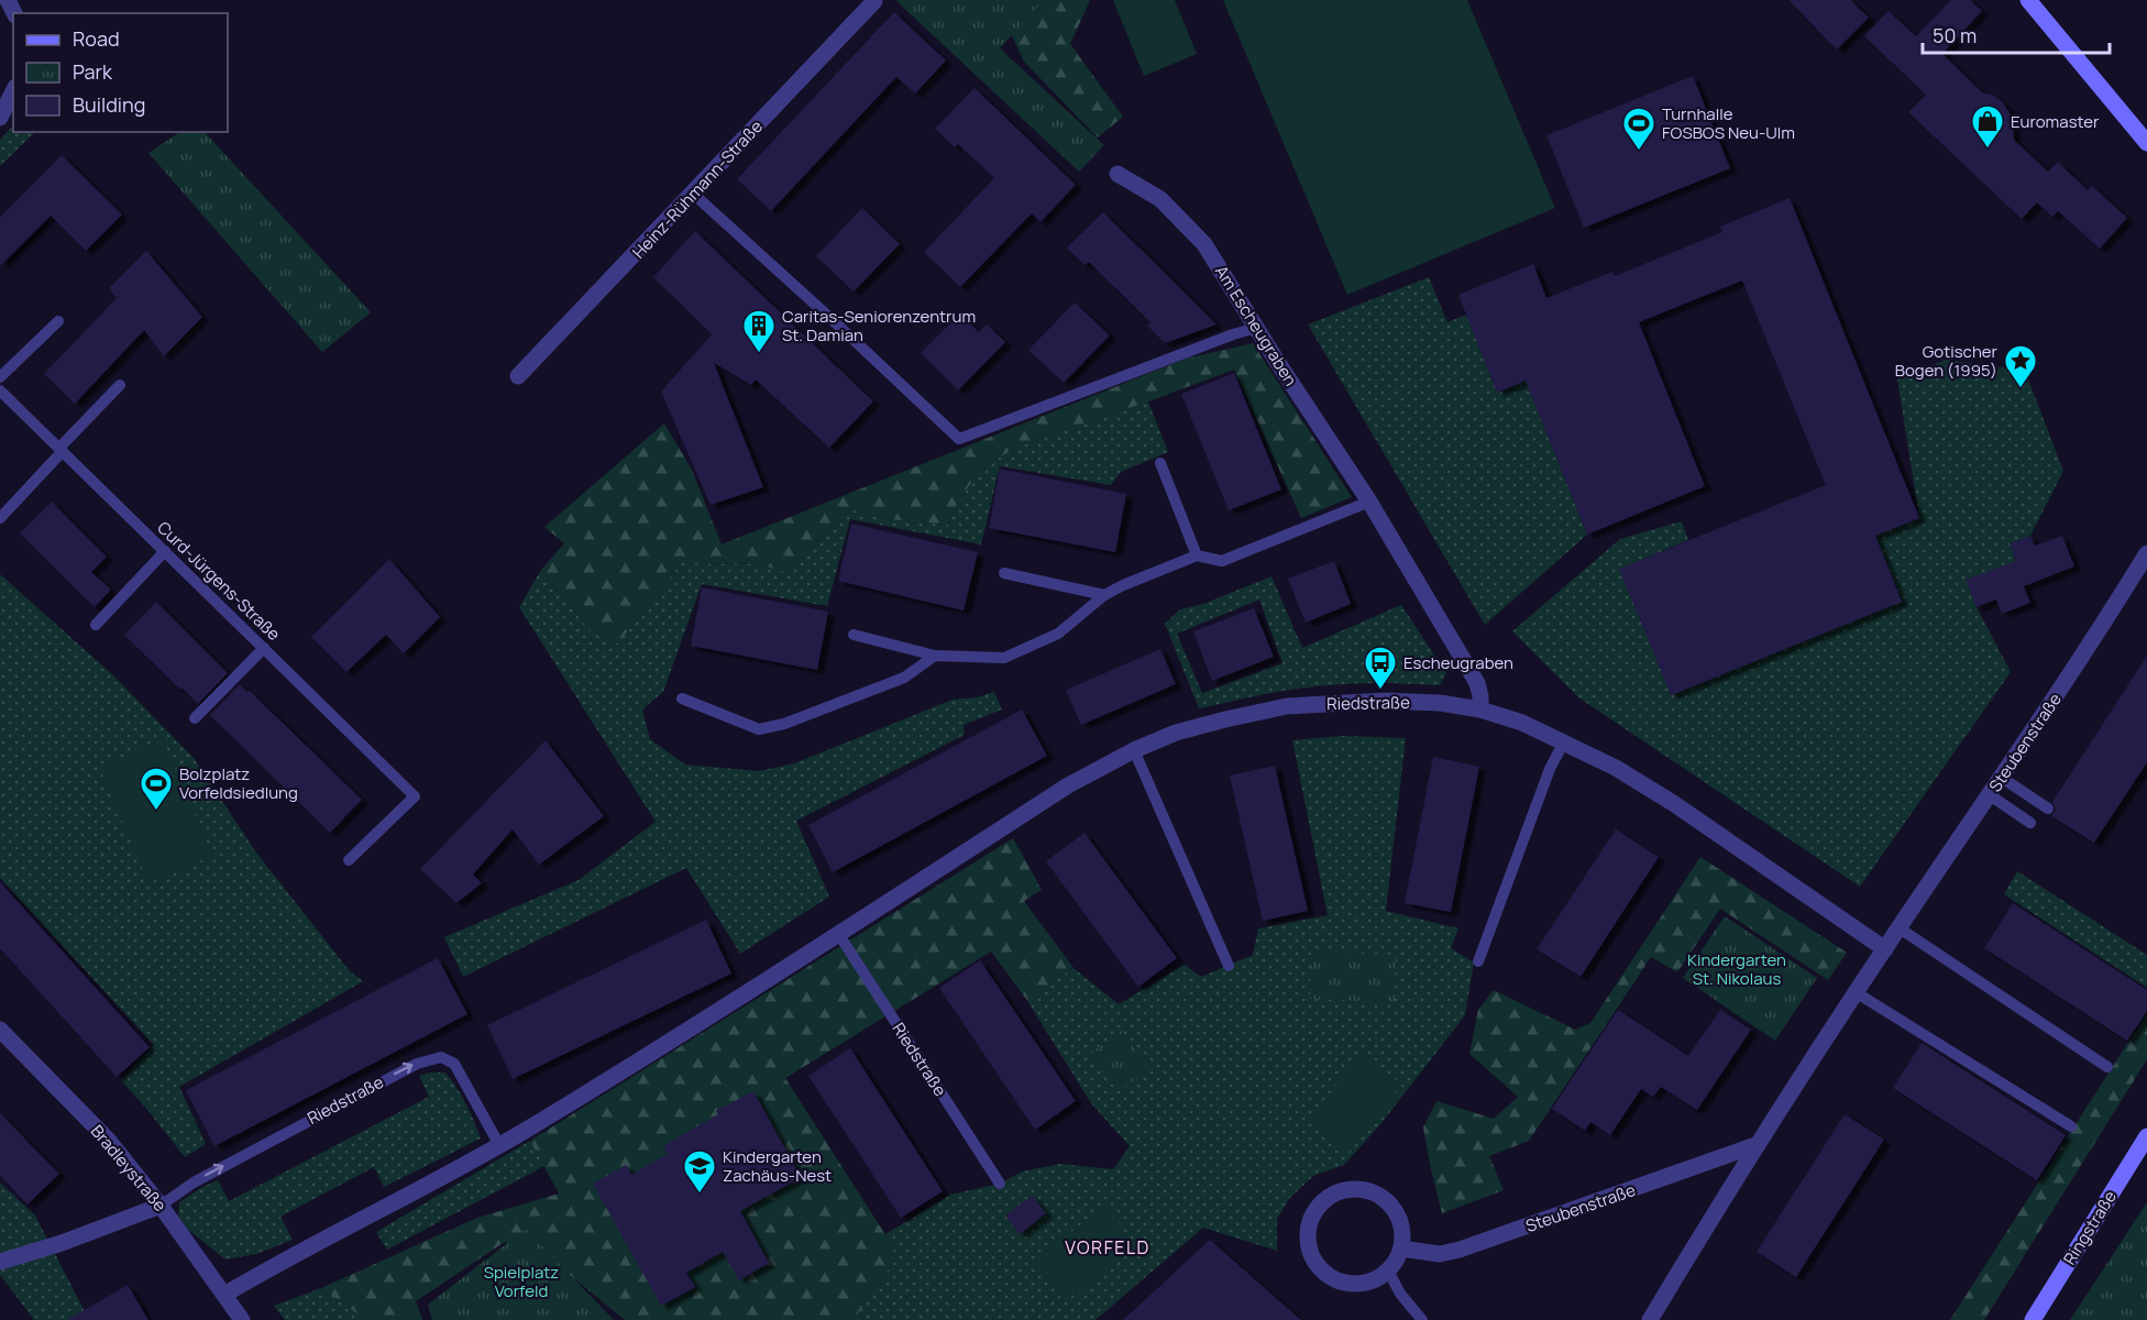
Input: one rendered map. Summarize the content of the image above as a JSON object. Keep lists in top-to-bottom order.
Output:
{
  "streets": {
    "main road": ["Ringstraße"],
    "street": [
      "Heinz-Rühmann-Straße",
      "Am Escheugraben",
      "Riedstraße",
      "Steubenstraße",
      "Bradleystraße"
    ],
    "lane": ["Curd-Jürgens-Straße"]
  },
  "crossings": [
    ["Am Escheugraben", "Riedstraße"],
    ["Riedstraße", "Steubenstraße"],
    ["Riedstraße", "Bradleystraße"]
  ],
  "districts": ["VORFELD"],
  "parks": ["Kindergarten St. Nikolaus", "Spielplatz Vorfeld"],
  "places": {
    "shop": ["Euromaster"],
    "sports": ["Turnhalle FOSBOS Neu-Ulm", "Bolzplatz Vorfeldsiedlung"],
    "building": ["Caritas-Seniorenzentrum St. Damian"],
    "place": ["Gotischer Bogen (1995)"],
    "bus stop": ["Escheugraben"],
    "school or university": ["Kindergarten Zachäus-Nest"]
  },
  "legend": ["Road", "Park", "Building"],
  "scale_bar": "50 m"
}
